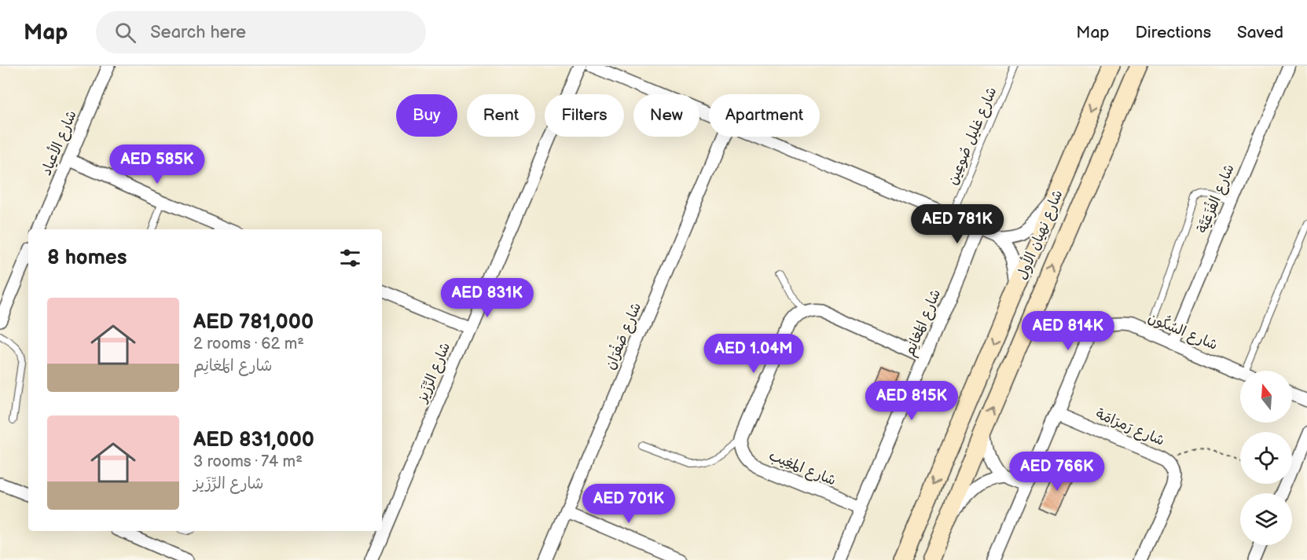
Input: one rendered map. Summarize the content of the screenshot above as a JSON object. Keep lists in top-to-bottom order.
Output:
{
  "streets": {
    "main road": ["شارع نهيان الأول"],
    "street": [
      "شارع الأعياد",
      "شارع الفْزَعَيَّة",
      "شارع المَغانِم",
      "شارع السُكُون",
      "شارع صَفْرَان",
      "شارع الرِّزَيز",
      "شارع رَمرَامَة",
      "شارع المغِيب"
    ],
    "lane": ["شارع غليل صُوعِين"]
  },
  "crossings": [
    ["شارع الفْزَعَيَّة", "شارع السُكُون"],
    ["شارع المَغانِم", "شارع المغِيب"],
    ["شارع السُكُون", "شارع رَمرَامَة"]
  ],
  "north": "top",
  "page": {
    "header": "Map",
    "search": "Search here",
    "nav": ["Map", "Directions", "Saved"],
    "chip": [
      "Buy",
      "Rent",
      "Filters",
      "New",
      "Apartment"
    ],
    "price": [
      "AED 585K",
      "AED 781K",
      "AED 831K",
      "AED 814K",
      "AED 1.04M",
      "AED 815K",
      "AED 766K",
      "AED 701K"
    ],
    "heading": "8 homes",
    "list": [
      {
        "name": "AED 781,000",
        "note": "2 rooms · 62 m² · شارع المَغانِم"
      },
      {
        "name": "AED 831,000",
        "note": "3 rooms · 74 m² · شارع الرِّزَيز"
      }
    ]
  }
}
